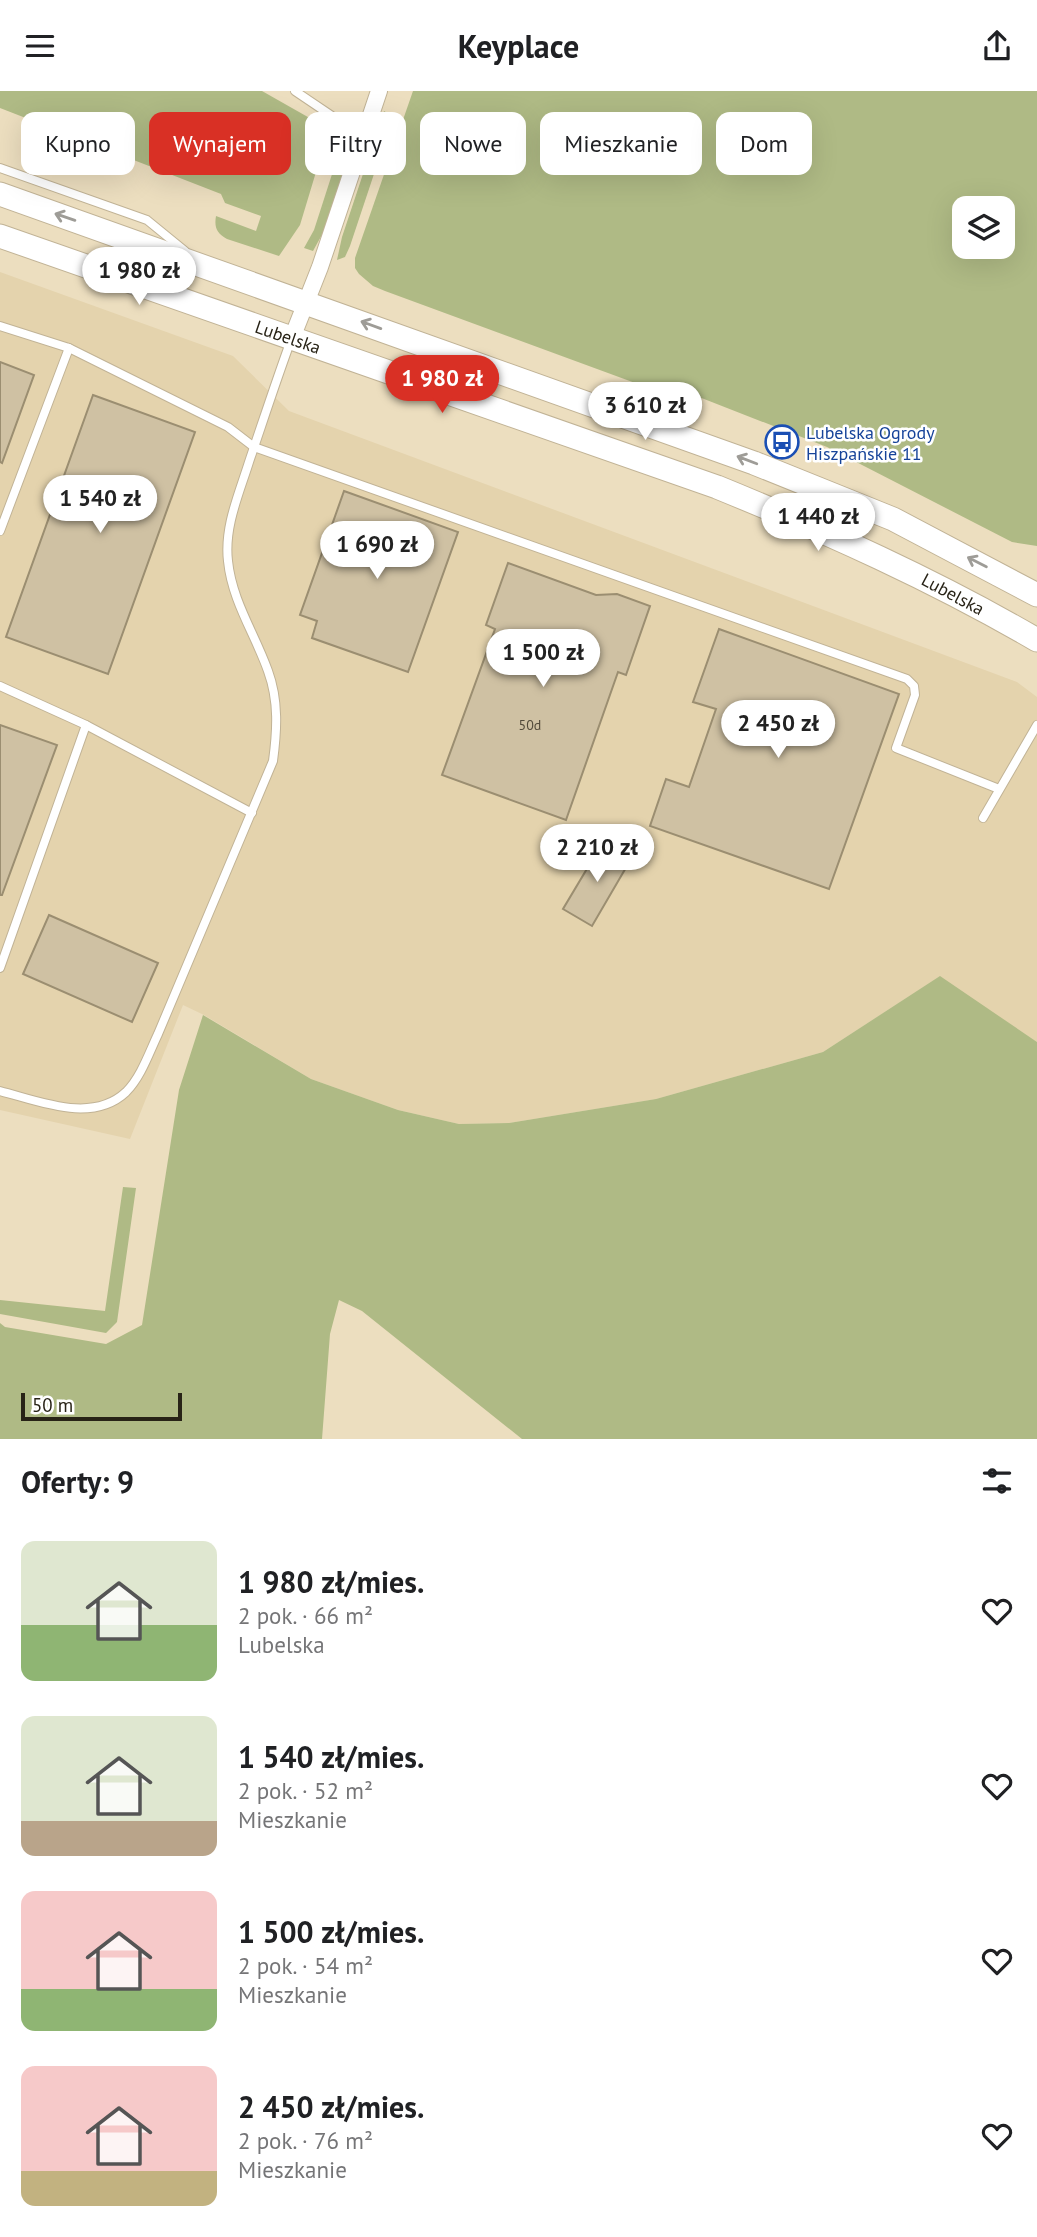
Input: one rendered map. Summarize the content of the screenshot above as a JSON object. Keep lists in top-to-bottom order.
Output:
{
  "streets": {
    "main road": ["Lubelska"]
  },
  "places": {
    "bus stop": ["Lubelska Ogrody Hiszpańskie 11"]
  },
  "house_numbers": ["50d"],
  "scale_bar": "50 m",
  "page": {
    "header": "Keyplace",
    "chip": [
      "Kupno",
      "Wynajem",
      "Filtry",
      "Nowe",
      "Mieszkanie",
      "Dom"
    ],
    "price": [
      "1 980 zł",
      "1 980 zł",
      "3 610 zł",
      "1 540 zł",
      "1 440 zł",
      "1 690 zł",
      "1 500 zł",
      "2 450 zł",
      "2 210 zł"
    ],
    "scale": "50 m",
    "heading": "Oferty: 9",
    "list": [
      {
        "name": "1 980 zł/mies.",
        "note": "2 pok. · 66 m² · Lubelska"
      },
      {
        "name": "1 540 zł/mies.",
        "note": "2 pok. · 52 m² · Mieszkanie"
      },
      {
        "name": "1 500 zł/mies.",
        "note": "2 pok. · 54 m² · Mieszkanie"
      },
      {
        "name": "2 450 zł/mies.",
        "note": "2 pok. · 76 m² · Mieszkanie"
      }
    ]
  }
}
